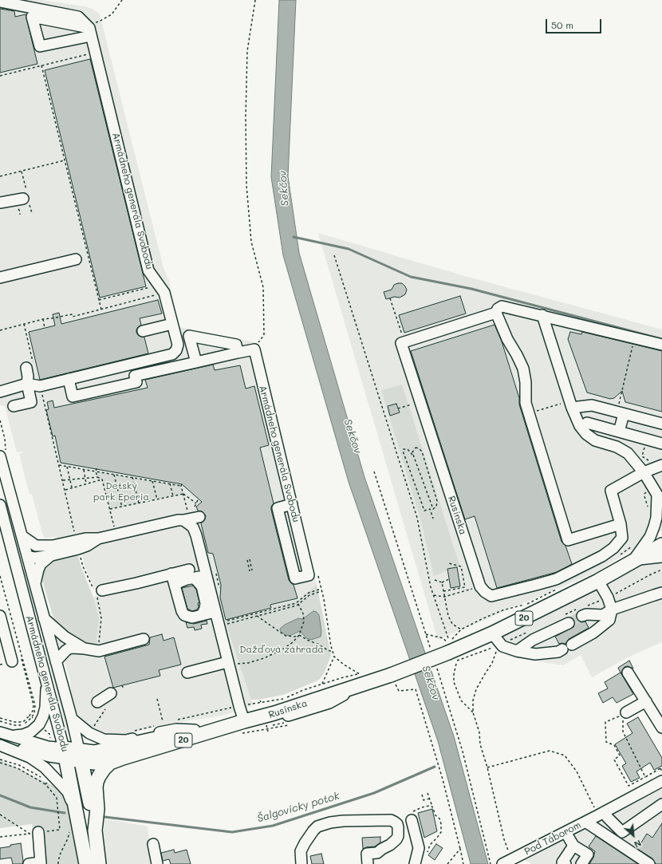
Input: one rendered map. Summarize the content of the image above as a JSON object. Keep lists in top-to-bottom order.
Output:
{
  "streets": {
    "main road": ["Armádneho generála Svobodu", "Rusínska", "20"],
    "street": ["Pod Táborom"]
  },
  "crossings": [
    ["Armádneho generála Svobodu", "Rusínska"],
    ["Rusínska", "20"]
  ],
  "water": ["Sekčov", "Šalgovícky potok"],
  "parks": ["Detský park Eperia", "Dažďová záhrada"],
  "scale_bar": "50 m",
  "north": "bottom right"
}
